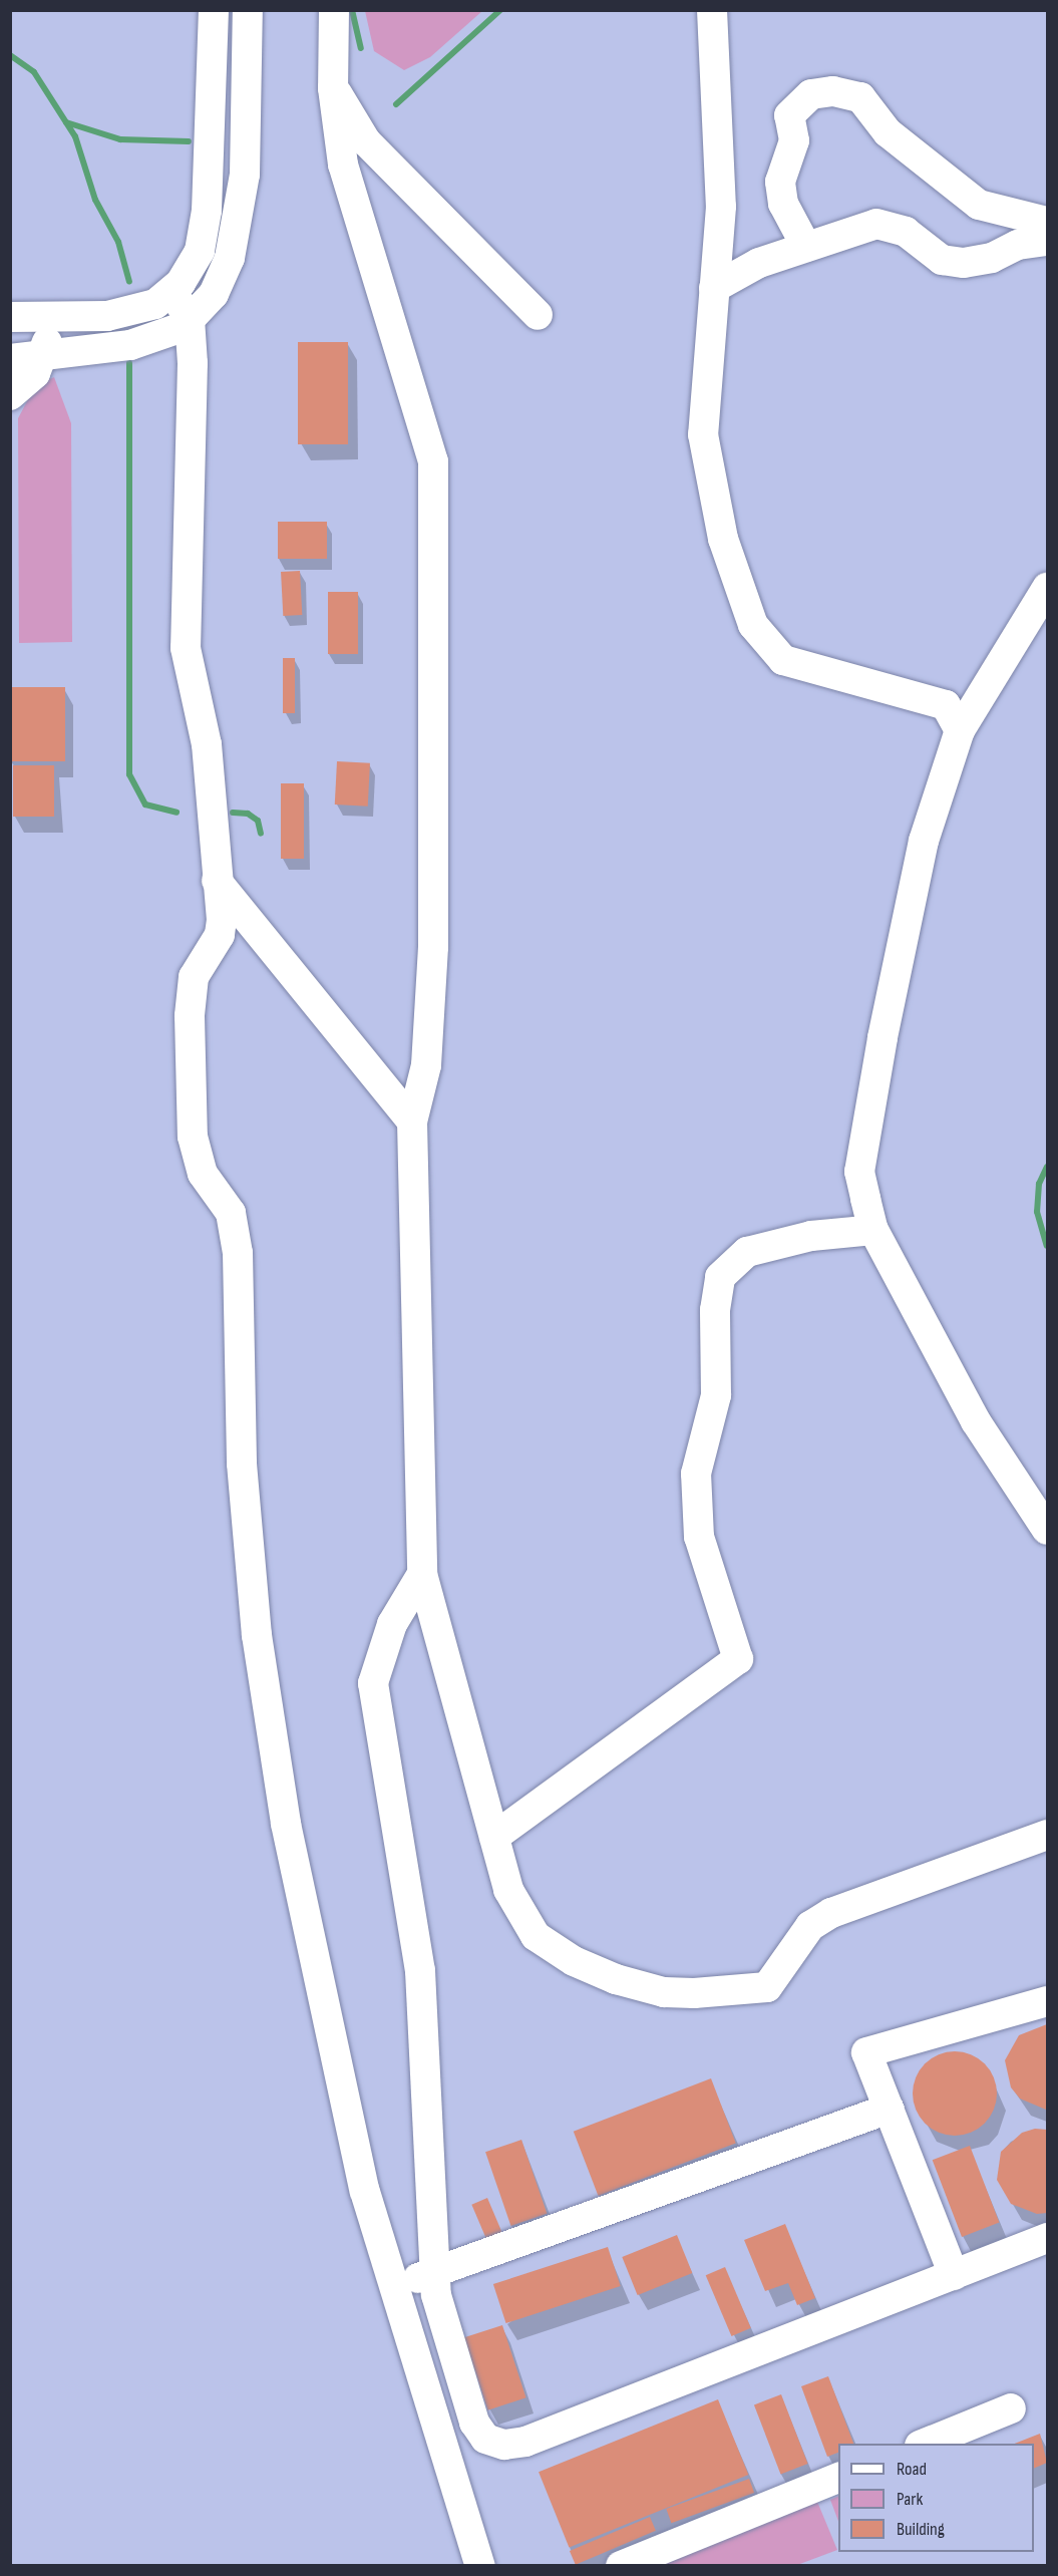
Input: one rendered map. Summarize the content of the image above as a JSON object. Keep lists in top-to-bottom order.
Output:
{
  "legend": ["Road", "Park", "Building"]
}
